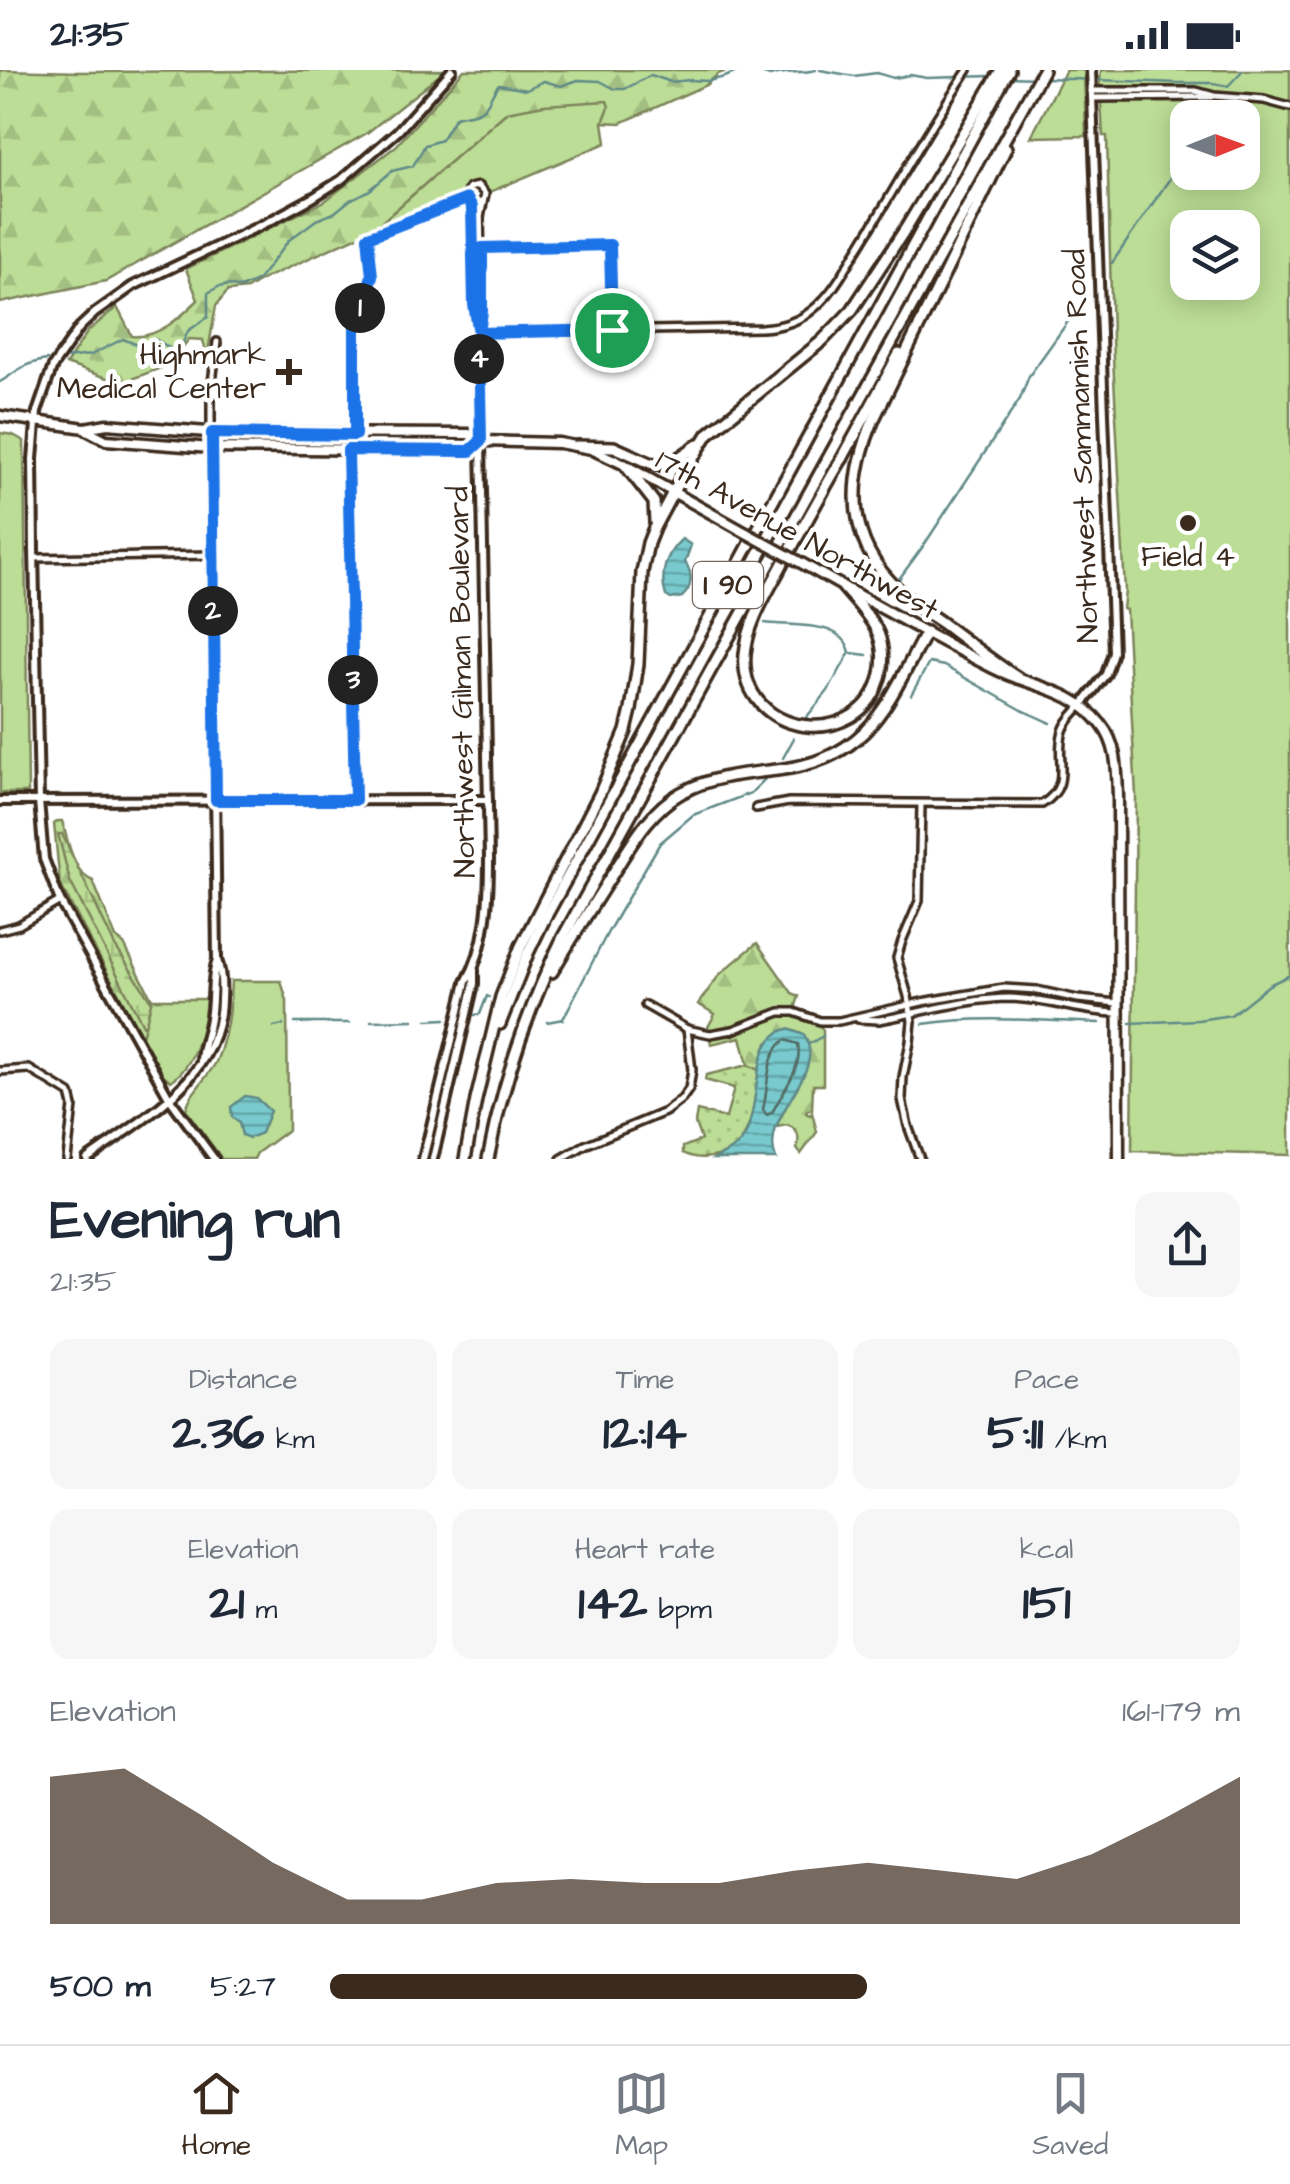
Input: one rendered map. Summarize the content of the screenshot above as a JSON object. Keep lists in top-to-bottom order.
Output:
{
  "streets": {
    "highway": ["I 90"],
    "main road": ["17th Avenue Northwest"],
    "street": ["Northwest Sammamish Road", "Northwest Gilman Boulevard"]
  },
  "crossings": [
    ["Northwest Sammamish Road", "17th Avenue Northwest"],
    ["17th Avenue Northwest", "Northwest Gilman Boulevard"]
  ],
  "places": {
    "health": ["Highmark Medical Center"],
    "other": ["Field 4"]
  },
  "north": "right",
  "page": {
    "status": "21:35",
    "pins": [
      "1",
      "4",
      "2",
      "3"
    ],
    "heading": ["Evening run", "21:35"],
    "stats": [
      ["Distance", "2.36 km"],
      ["Time", "12:14"],
      ["Pace", "5:11 /km"],
      ["Elevation", "21 m"],
      ["Heart rate", "142 bpm"],
      ["kcal", "151"]
    ],
    "chart": ["Elevation", "161–179 m"],
    "list": [
      {
        "name": "500 m",
        "note": "5:27"
      }
    ],
    "tabs": ["Home", "Map", "Saved"]
  }
}
